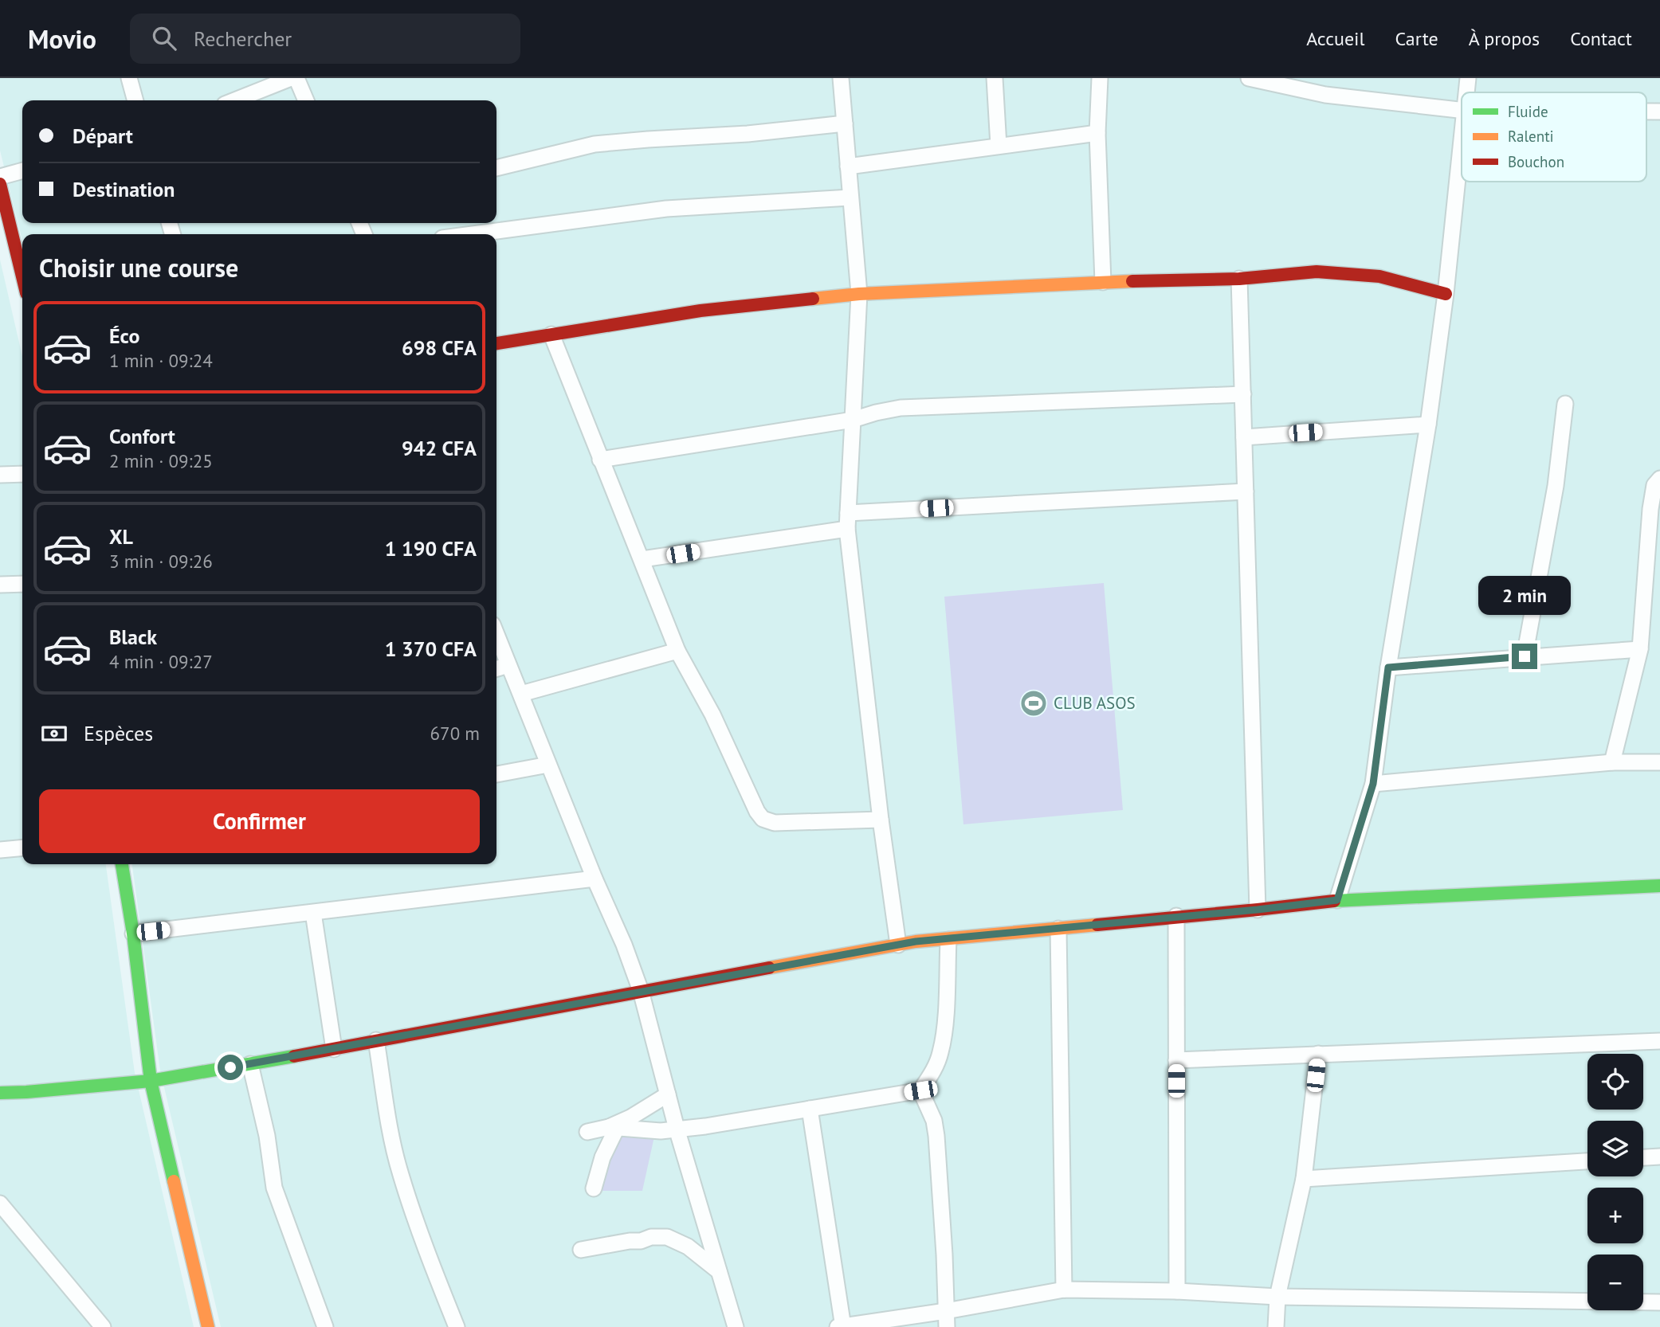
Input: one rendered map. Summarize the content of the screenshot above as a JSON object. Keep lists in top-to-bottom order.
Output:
{
  "places": {
    "sports": ["CLUB ASOS"]
  },
  "legend": ["Fluide", "Ralenti", "Bouchon"],
  "page": {
    "header": "Movio",
    "search": "Rechercher",
    "nav": [
      "Accueil",
      "Carte",
      "À propos",
      "Contact"
    ],
    "banner": ["Départ", "Destination"],
    "heading": "Choisir une course",
    "list": [
      {
        "name": "Éco",
        "note": "1 min · 09:24",
        "value": "698 CFA"
      },
      {
        "name": "Confort",
        "note": "2 min · 09:25",
        "value": "942 CFA"
      },
      {
        "name": "XL",
        "note": "3 min · 09:26",
        "value": "1 190 CFA"
      },
      {
        "name": "Black",
        "note": "4 min · 09:27",
        "value": "1 370 CFA"
      }
    ],
    "bubble": "2 min",
    "pay": ["Espèces", "670 m"],
    "buttons": "Confirmer",
    "map_buttons": ["+", "−"]
  }
}
